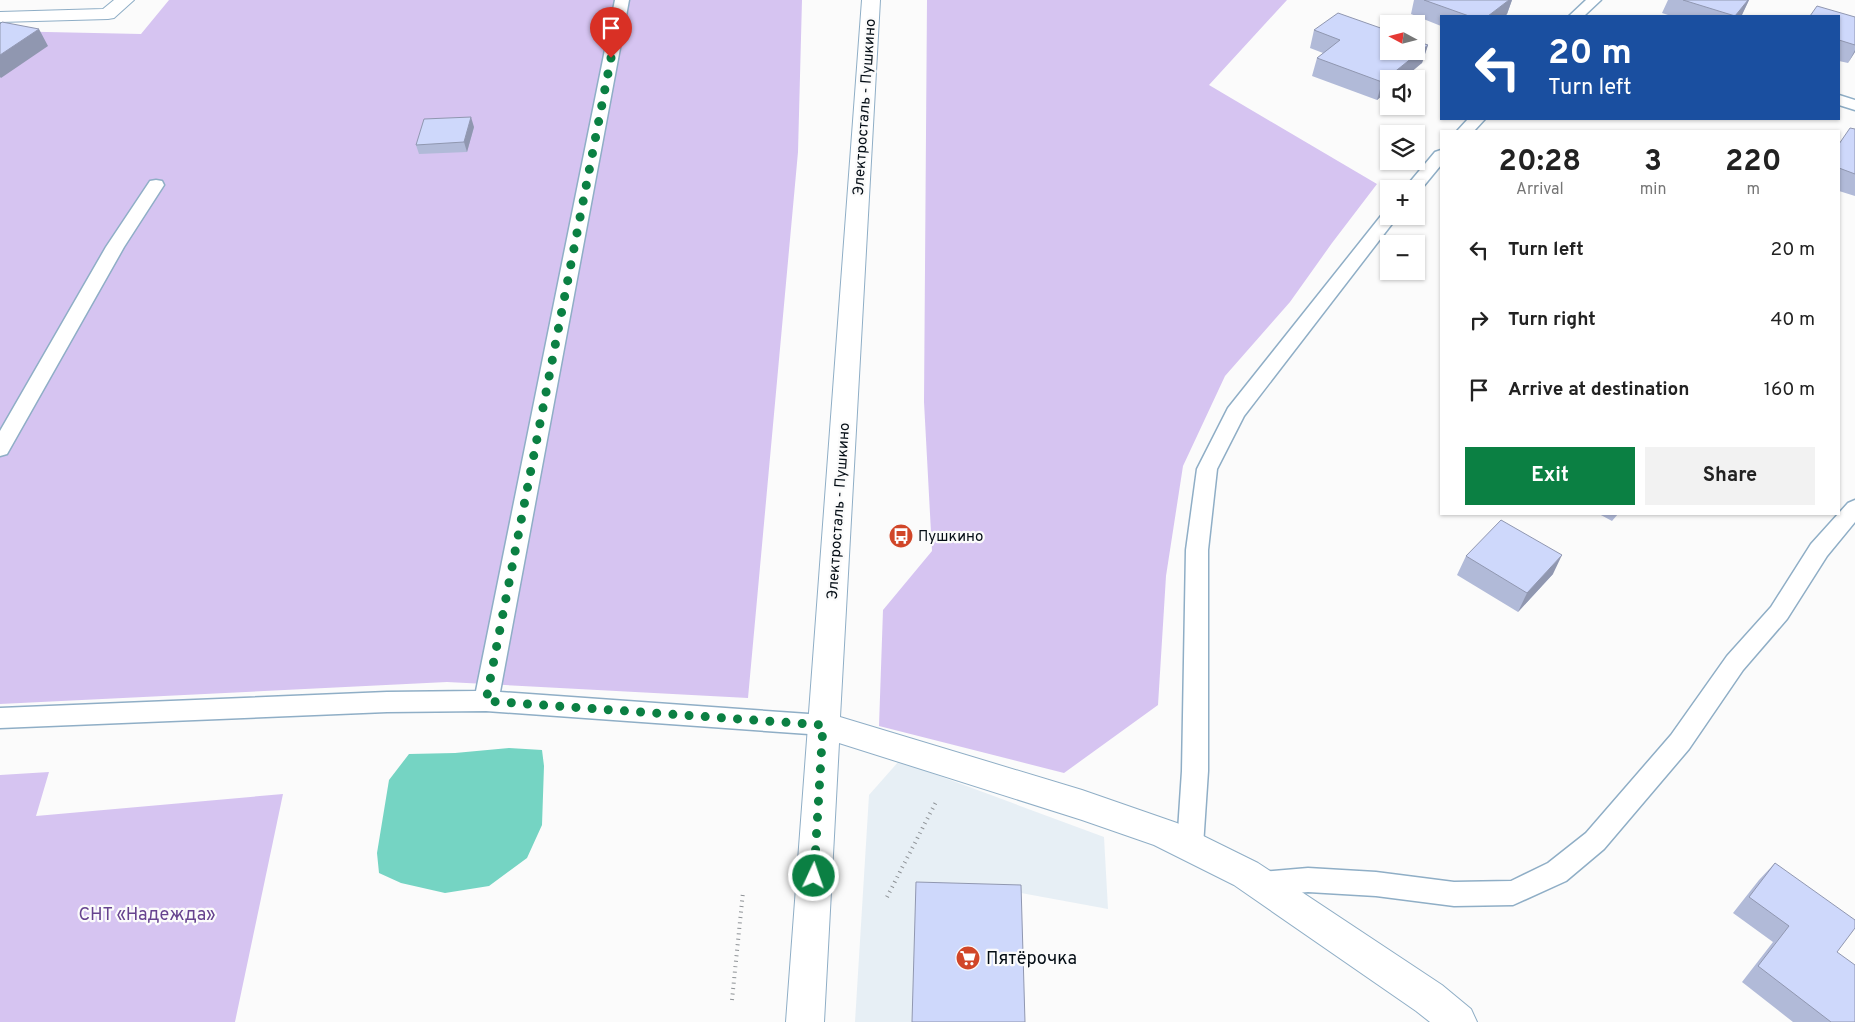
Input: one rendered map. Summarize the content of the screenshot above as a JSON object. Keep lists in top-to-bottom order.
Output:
{
  "streets": {
    "street": ["Электросталь - Пушкино"]
  },
  "parks": ["СНТ «Надежда»"],
  "places": {
    "bus stop": ["Пушкино"],
    "supermarket": ["Пятёрочка"]
  },
  "north": "left",
  "page": {
    "map_buttons": ["+", "−"],
    "turn": ["20 m", "Turn left"],
    "eta": [
      "20:28",
      "Arrival",
      "3",
      "min",
      "220",
      "m"
    ],
    "list": [
      {
        "name": "Turn left",
        "value": "20 m"
      },
      {
        "name": "Turn right",
        "value": "40 m"
      },
      {
        "name": "Arrive at destination",
        "value": "160 m"
      }
    ],
    "buttons": ["Exit", "Share"]
  }
}
